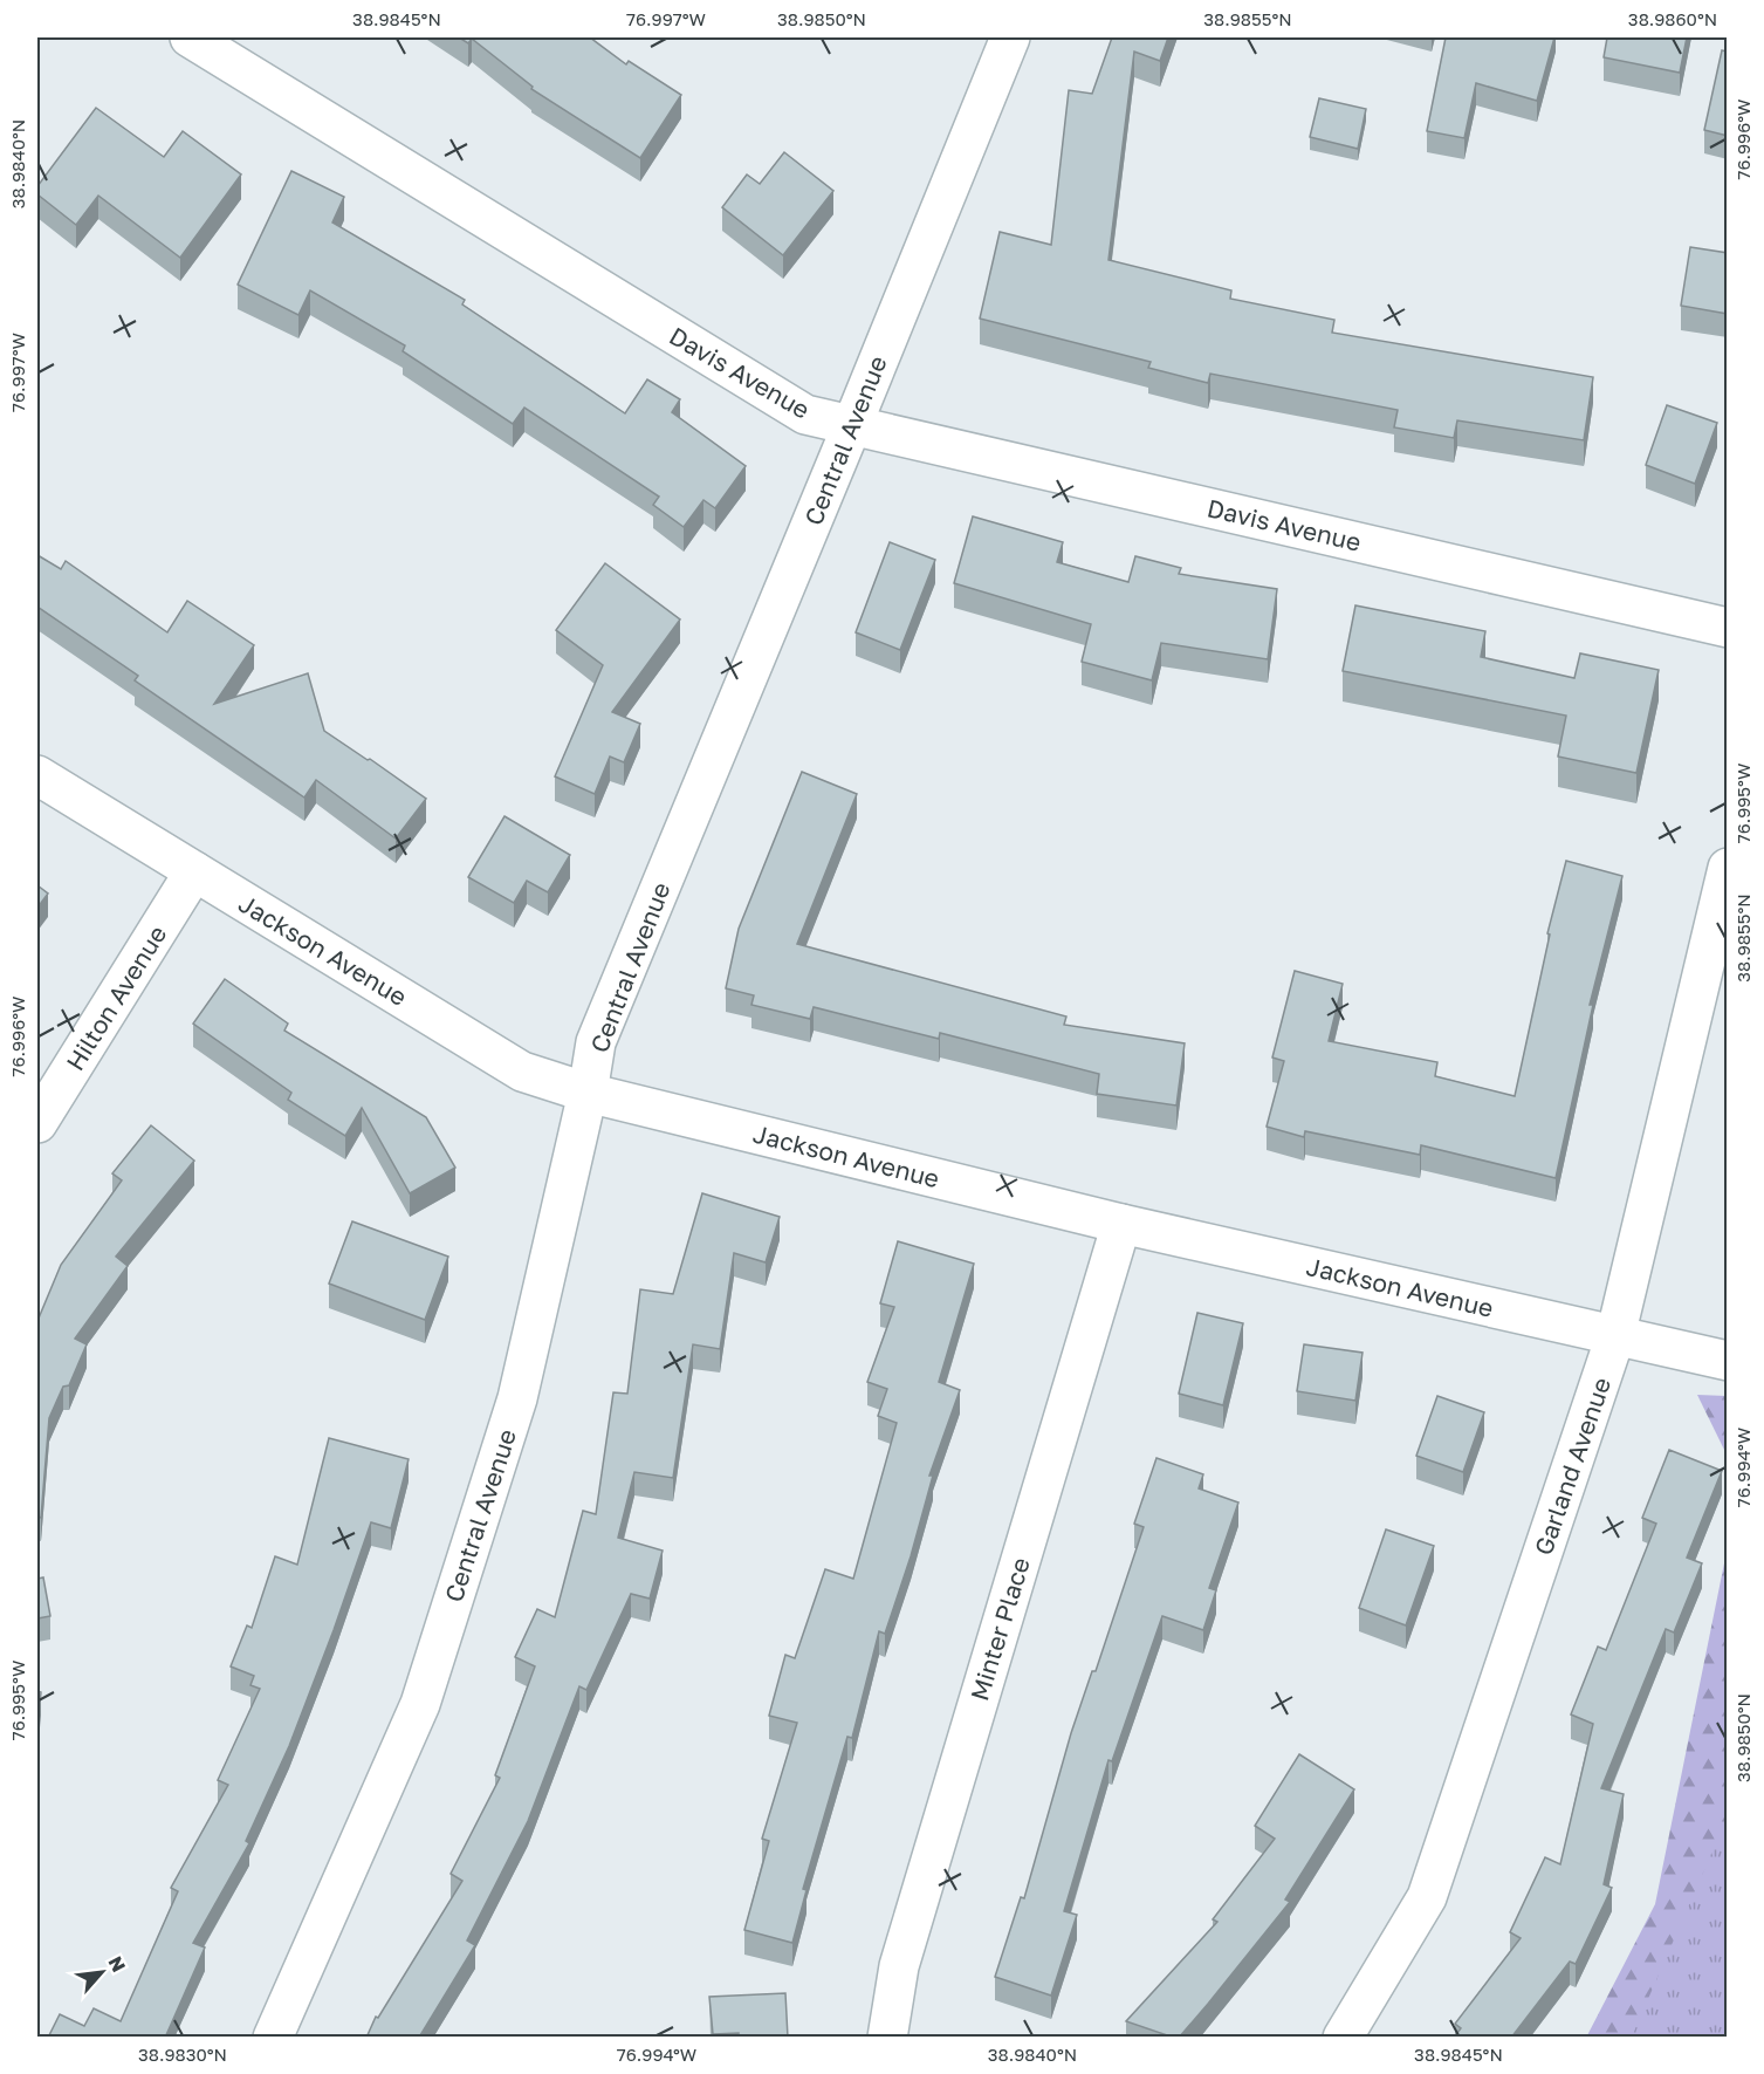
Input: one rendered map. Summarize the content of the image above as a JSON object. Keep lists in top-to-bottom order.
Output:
{
  "streets": {
    "street": [
      "Davis Avenue",
      "Central Avenue",
      "Jackson Avenue",
      "Hilton Avenue",
      "Garland Avenue",
      "Minter Place"
    ]
  },
  "crossings": [
    ["Davis Avenue", "Central Avenue"],
    ["Central Avenue", "Jackson Avenue"],
    ["Jackson Avenue", "Hilton Avenue"],
    ["Jackson Avenue", "Garland Avenue"],
    ["Jackson Avenue", "Minter Place"]
  ],
  "north": "top right",
  "coordinates": [
    "38.9845°N",
    "76.997°W",
    "38.9850°N",
    "38.9855°N",
    "38.9860°N",
    "76.996°W",
    "38.9840°N",
    "76.995°W",
    "76.994°W",
    "38.9830°N"
  ]
}
